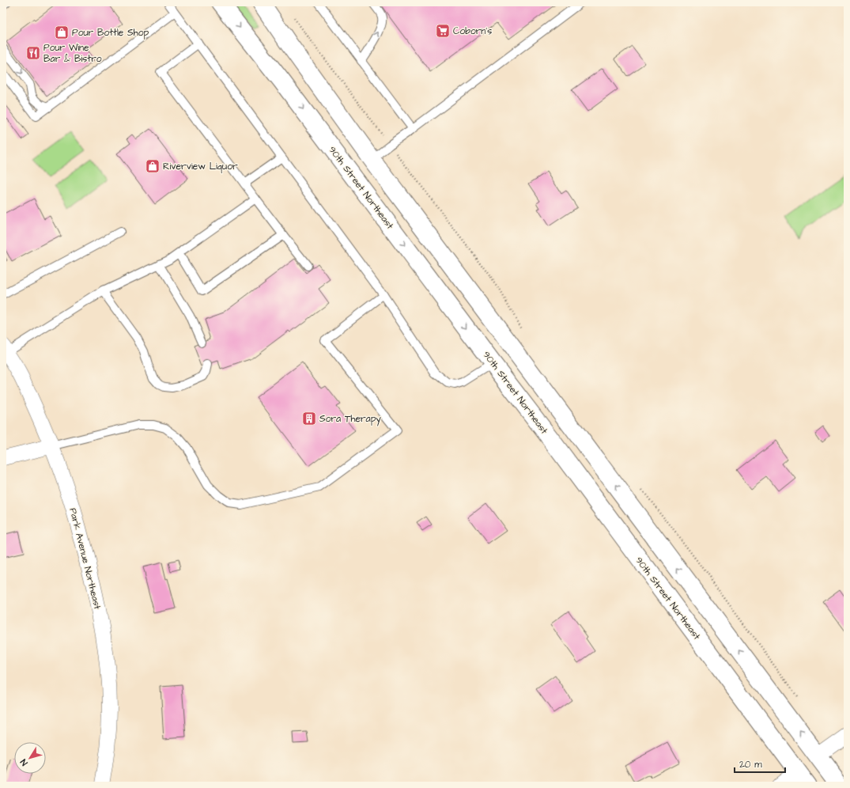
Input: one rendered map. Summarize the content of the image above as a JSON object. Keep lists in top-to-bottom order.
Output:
{
  "streets": {
    "main road": ["90th Street Northeast"],
    "street": ["Park Avenue Northeast"]
  },
  "places": {
    "supermarket": ["Coborn's"],
    "shop": ["Pour Bottle Shop", "Riverview Liquor"],
    "restaurant": ["Pour Wine Bar & Bistro"],
    "building": ["Sora Therapy"]
  },
  "scale_bar": "20 m",
  "north": "bottom left"
}
